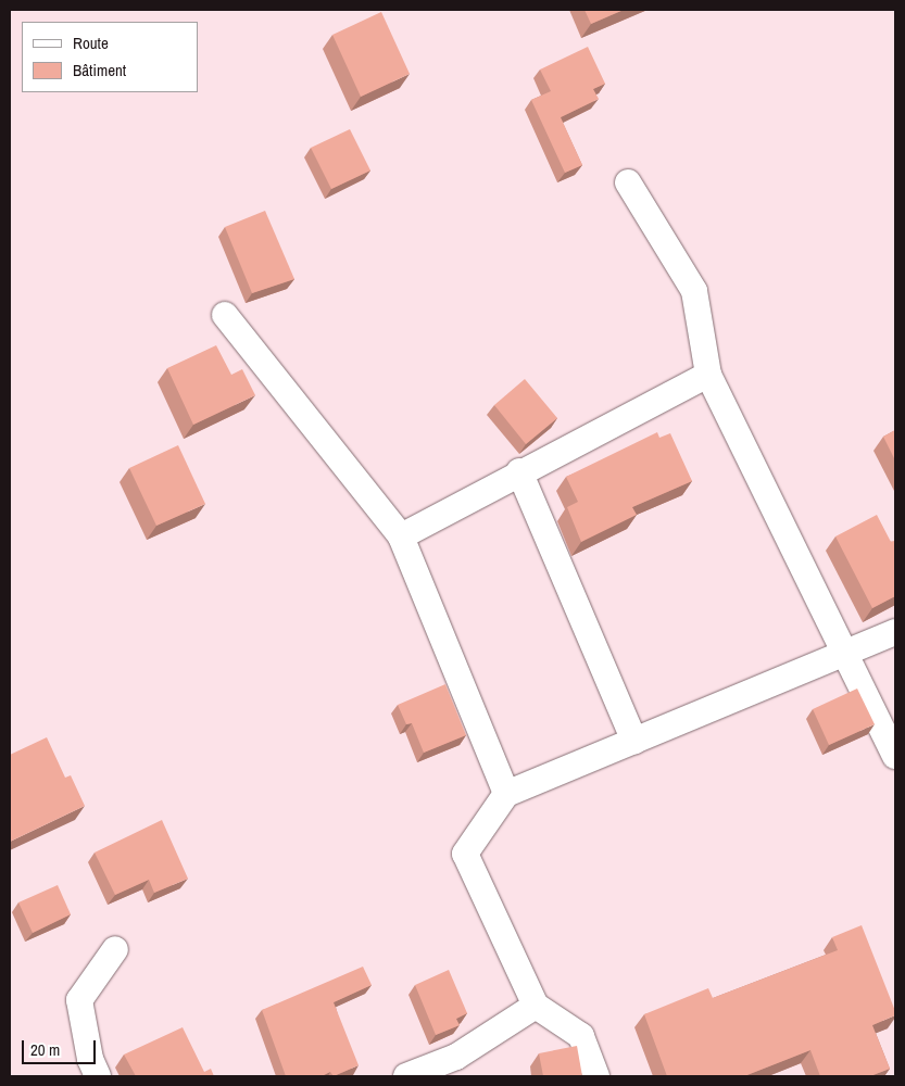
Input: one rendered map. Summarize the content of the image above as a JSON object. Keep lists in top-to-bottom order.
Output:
{
  "legend": ["Route", "Bâtiment"],
  "scale_bar": "20 m"
}
